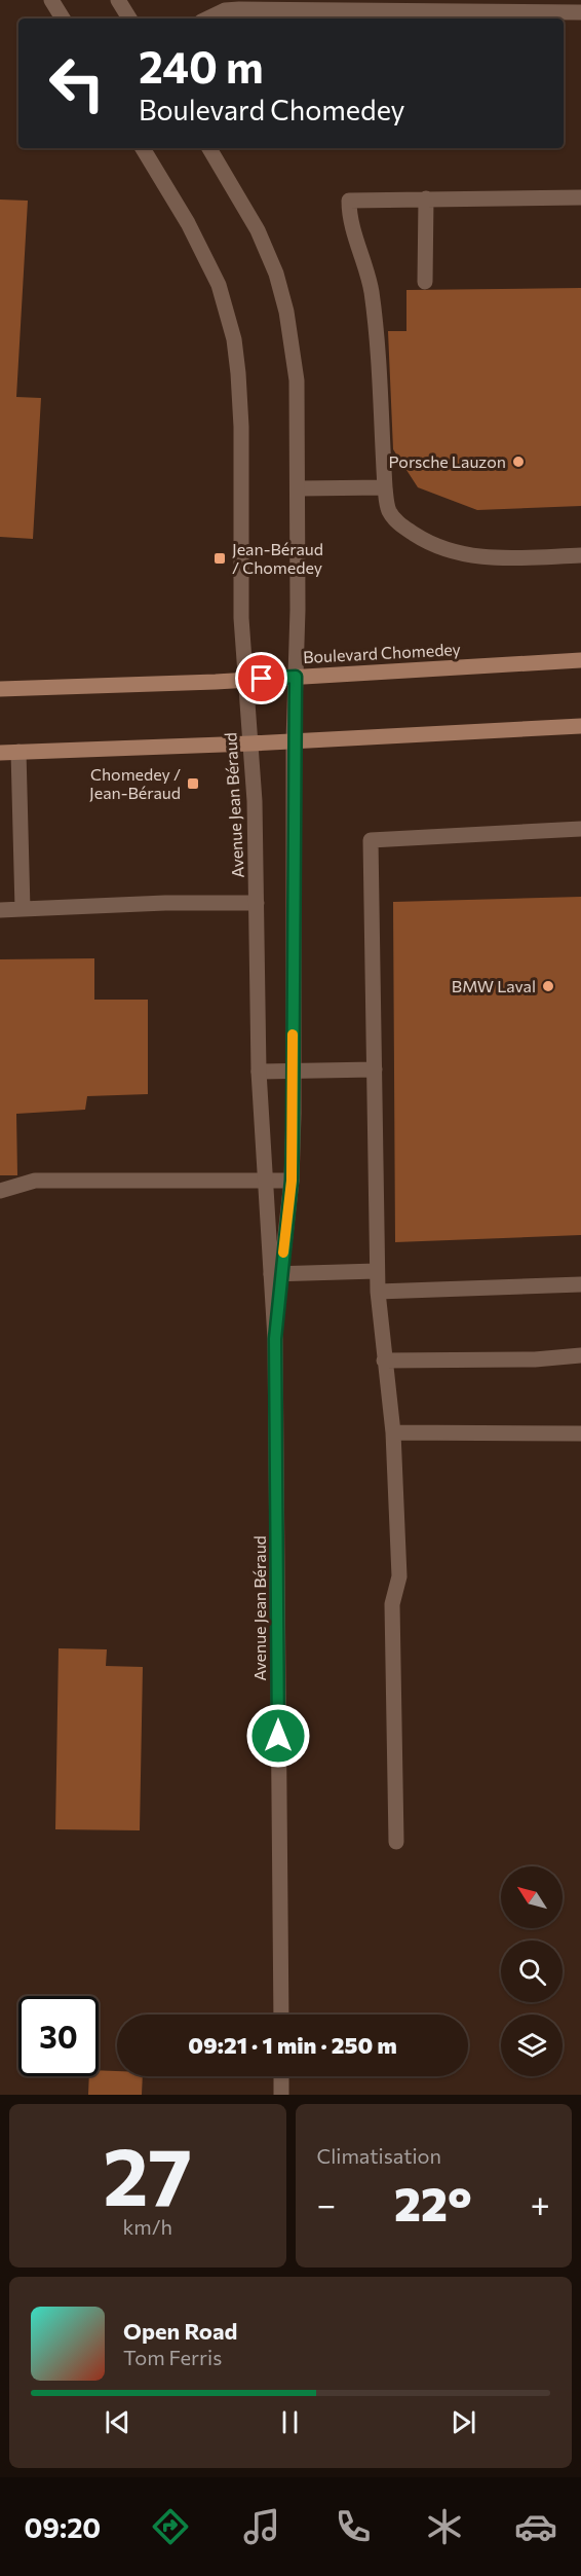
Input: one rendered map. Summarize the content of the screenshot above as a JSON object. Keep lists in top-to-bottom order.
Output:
{
  "streets": {
    "street": ["Boulevard Chomedey", "Avenue Jean Béraud"]
  },
  "crossings": [
    ["Boulevard Chomedey", "Avenue Jean Béraud"]
  ],
  "places": {
    "other": ["Porsche Lauzon", "BMW Laval"],
    "transit": ["Jean-Béraud / Chomedey", "Chomedey / Jean-Béraud"]
  },
  "north": "top left",
  "page": {
    "turn": ["240 m", "Boulevard Chomedey"],
    "limit": "30",
    "trip": "09:21 · 1 min · 250 m",
    "tile": [
      ["27", "km/h"],
      "Climatisation"
    ],
    "heat": ["−", "22°", "+"],
    "song": ["Open Road", "Tom Ferris"],
    "tabs": "09:20"
  }
}
